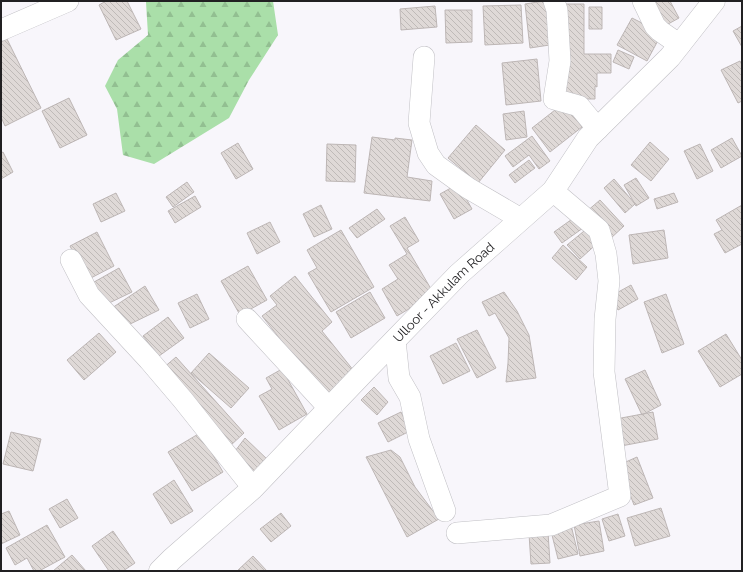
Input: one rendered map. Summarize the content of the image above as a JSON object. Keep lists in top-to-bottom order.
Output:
{
  "streets": {
    "main road": ["Ulloor - Akkulam Road"]
  }
}
